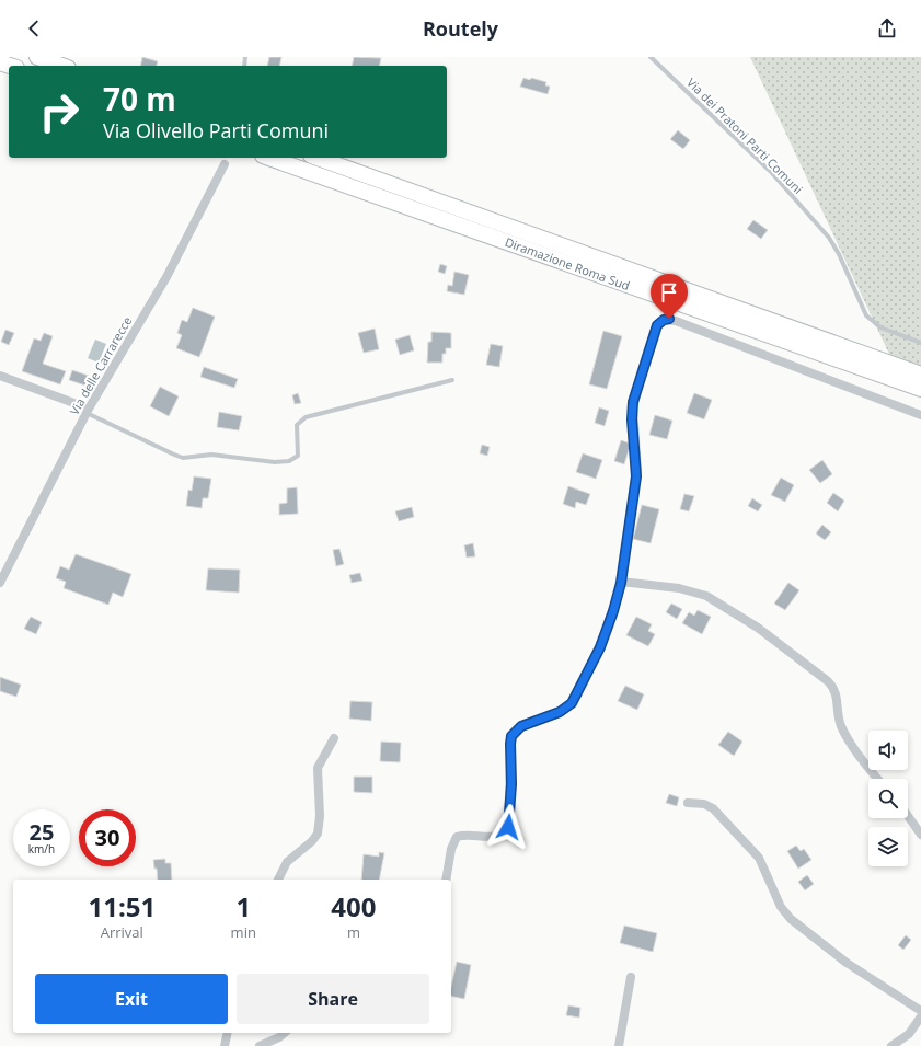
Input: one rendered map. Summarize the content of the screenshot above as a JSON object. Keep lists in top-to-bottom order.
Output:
{
  "streets": {
    "highway": ["Diramazione Roma Sud"],
    "street": ["Via delle Carrarecce"],
    "lane": ["Via dei Pratoni Parti Comuni"]
  },
  "page": {
    "header": "Routely",
    "turn": ["70 m", "Via Olivello Parti Comuni"],
    "speed": "25 km/h",
    "limit": "30",
    "eta": [
      "11:51",
      "Arrival",
      "1",
      "min",
      "400",
      "m"
    ],
    "buttons": ["Exit", "Share"]
  }
}
